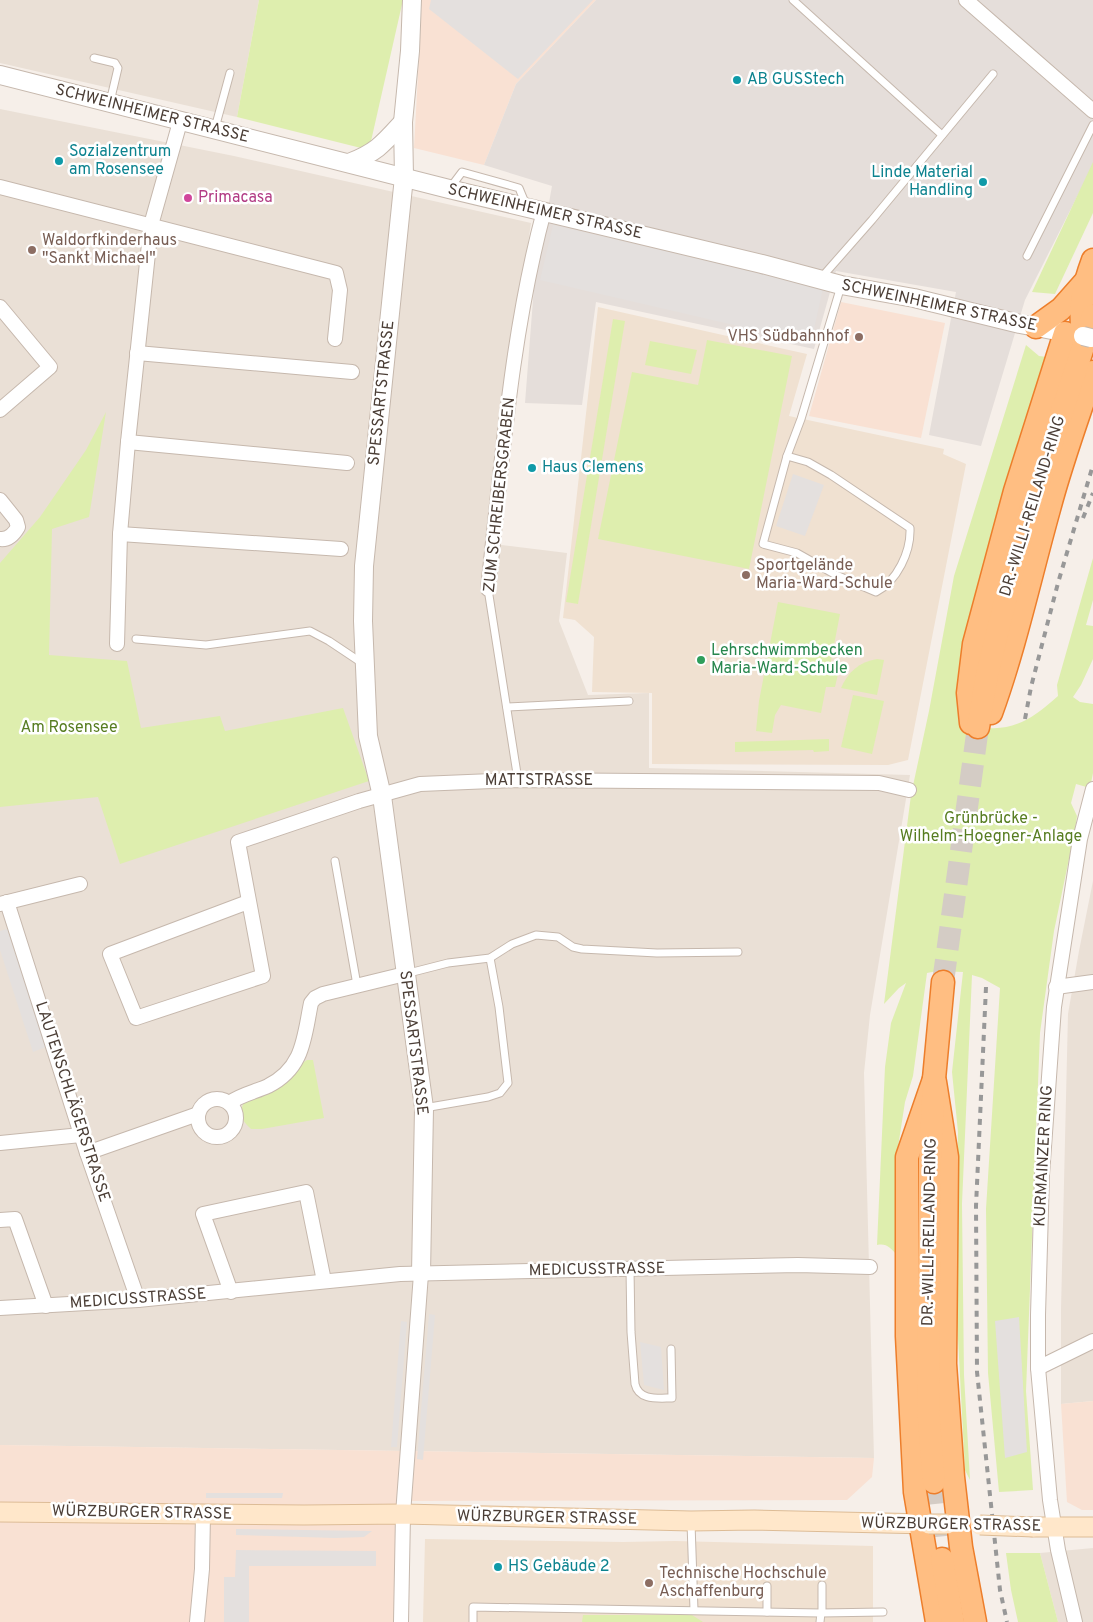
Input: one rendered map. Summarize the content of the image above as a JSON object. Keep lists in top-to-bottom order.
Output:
{
  "streets": {
    "highway": ["DR.-WILLI-REILAND-RING"],
    "main road": ["WÜRZBURGER STRASSE"],
    "street": [
      "SCHWEINHEIMER STRASSE",
      "SPESSARTSTRASSE",
      "ZUM SCHREIBERSGRABEN",
      "MATTSTRASSE",
      "LAUTENSCHLÄGERSTRASSE",
      "KURMAINZER RING",
      "MEDICUSSTRASSE"
    ]
  },
  "crossings": [
    ["SCHWEINHEIMER STRASSE", "SPESSARTSTRASSE"],
    ["SCHWEINHEIMER STRASSE", "ZUM SCHREIBERSGRABEN"],
    ["SCHWEINHEIMER STRASSE", "DR.-WILLI-REILAND-RING"],
    ["SPESSARTSTRASSE", "MATTSTRASSE"],
    ["SPESSARTSTRASSE", "MEDICUSSTRASSE"],
    ["SPESSARTSTRASSE", "WÜRZBURGER STRASSE"],
    ["ZUM SCHREIBERSGRABEN", "MATTSTRASSE"],
    ["LAUTENSCHLÄGERSTRASSE", "MEDICUSSTRASSE"],
    ["KURMAINZER RING", "WÜRZBURGER STRASSE"]
  ],
  "parks": ["Am Rosensee", "Grünbrücke - Wilhelm-Hoegner-Anlage"],
  "places": [
    "AB GUSStech",
    "Sozialzentrum am Rosensee",
    "Linde Material Handling",
    "Primacasa",
    "Waldorfkinderhaus \"Sankt Michael\"",
    "VHS Südbahnhof",
    "Haus Clemens",
    "Sportgelände Maria-Ward-Schule",
    "Lehrschwimmbecken Maria-Ward-Schule",
    "HS Gebäude 2",
    "Technische Hochschule Aschaffenburg"
  ]
}
